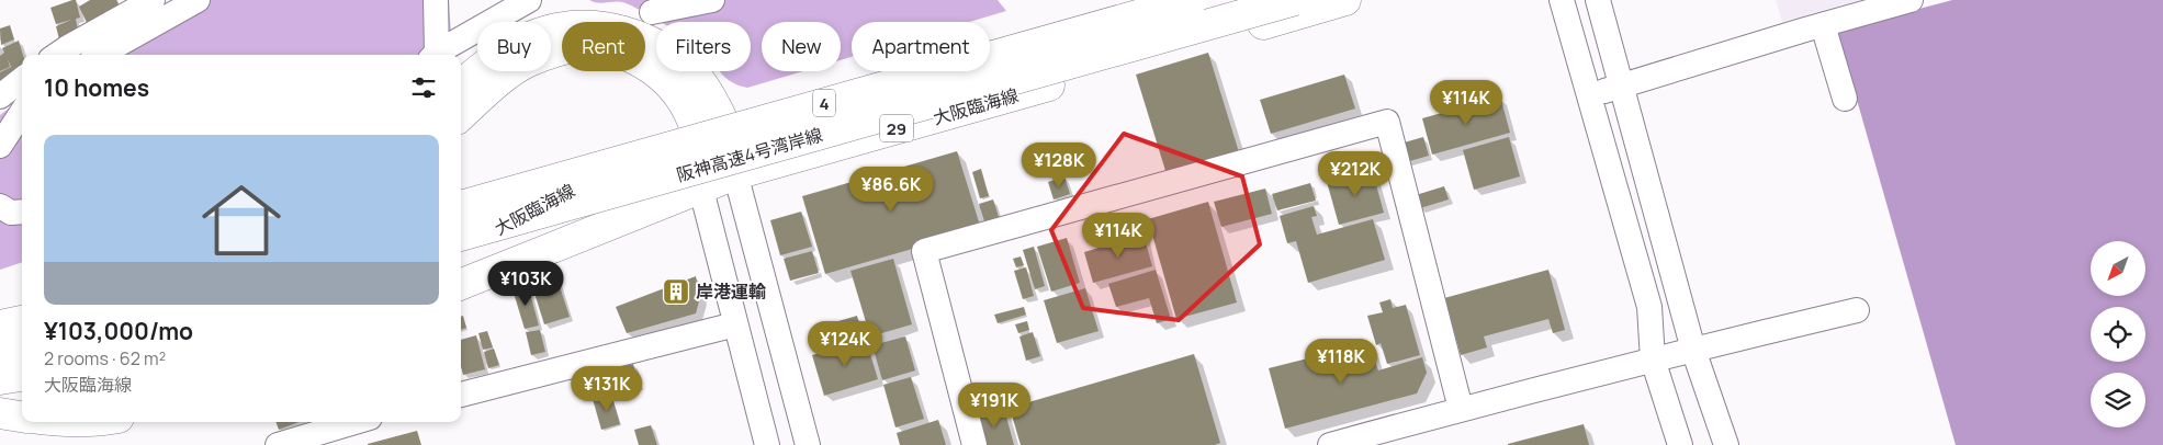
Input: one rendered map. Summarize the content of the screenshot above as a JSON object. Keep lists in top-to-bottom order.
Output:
{
  "streets": {
    "main road": [
      "4",
      "大阪臨海線",
      "29",
      "阪神高速4号湾岸線"
    ]
  },
  "places": {
    "building": ["岸港運輸"]
  },
  "north": "bottom left",
  "page": {
    "chip": [
      "Buy",
      "Rent",
      "Filters",
      "New",
      "Apartment"
    ],
    "heading": "10 homes",
    "price": [
      "¥114K",
      "¥128K",
      "¥212K",
      "¥86.6K",
      "¥114K",
      "¥103K",
      "¥124K",
      "¥118K",
      "¥131K",
      "¥191K"
    ],
    "list": [
      {
        "name": "¥103,000/mo",
        "note": "2 rooms · 62 m² · 大阪臨海線"
      }
    ]
  }
}
